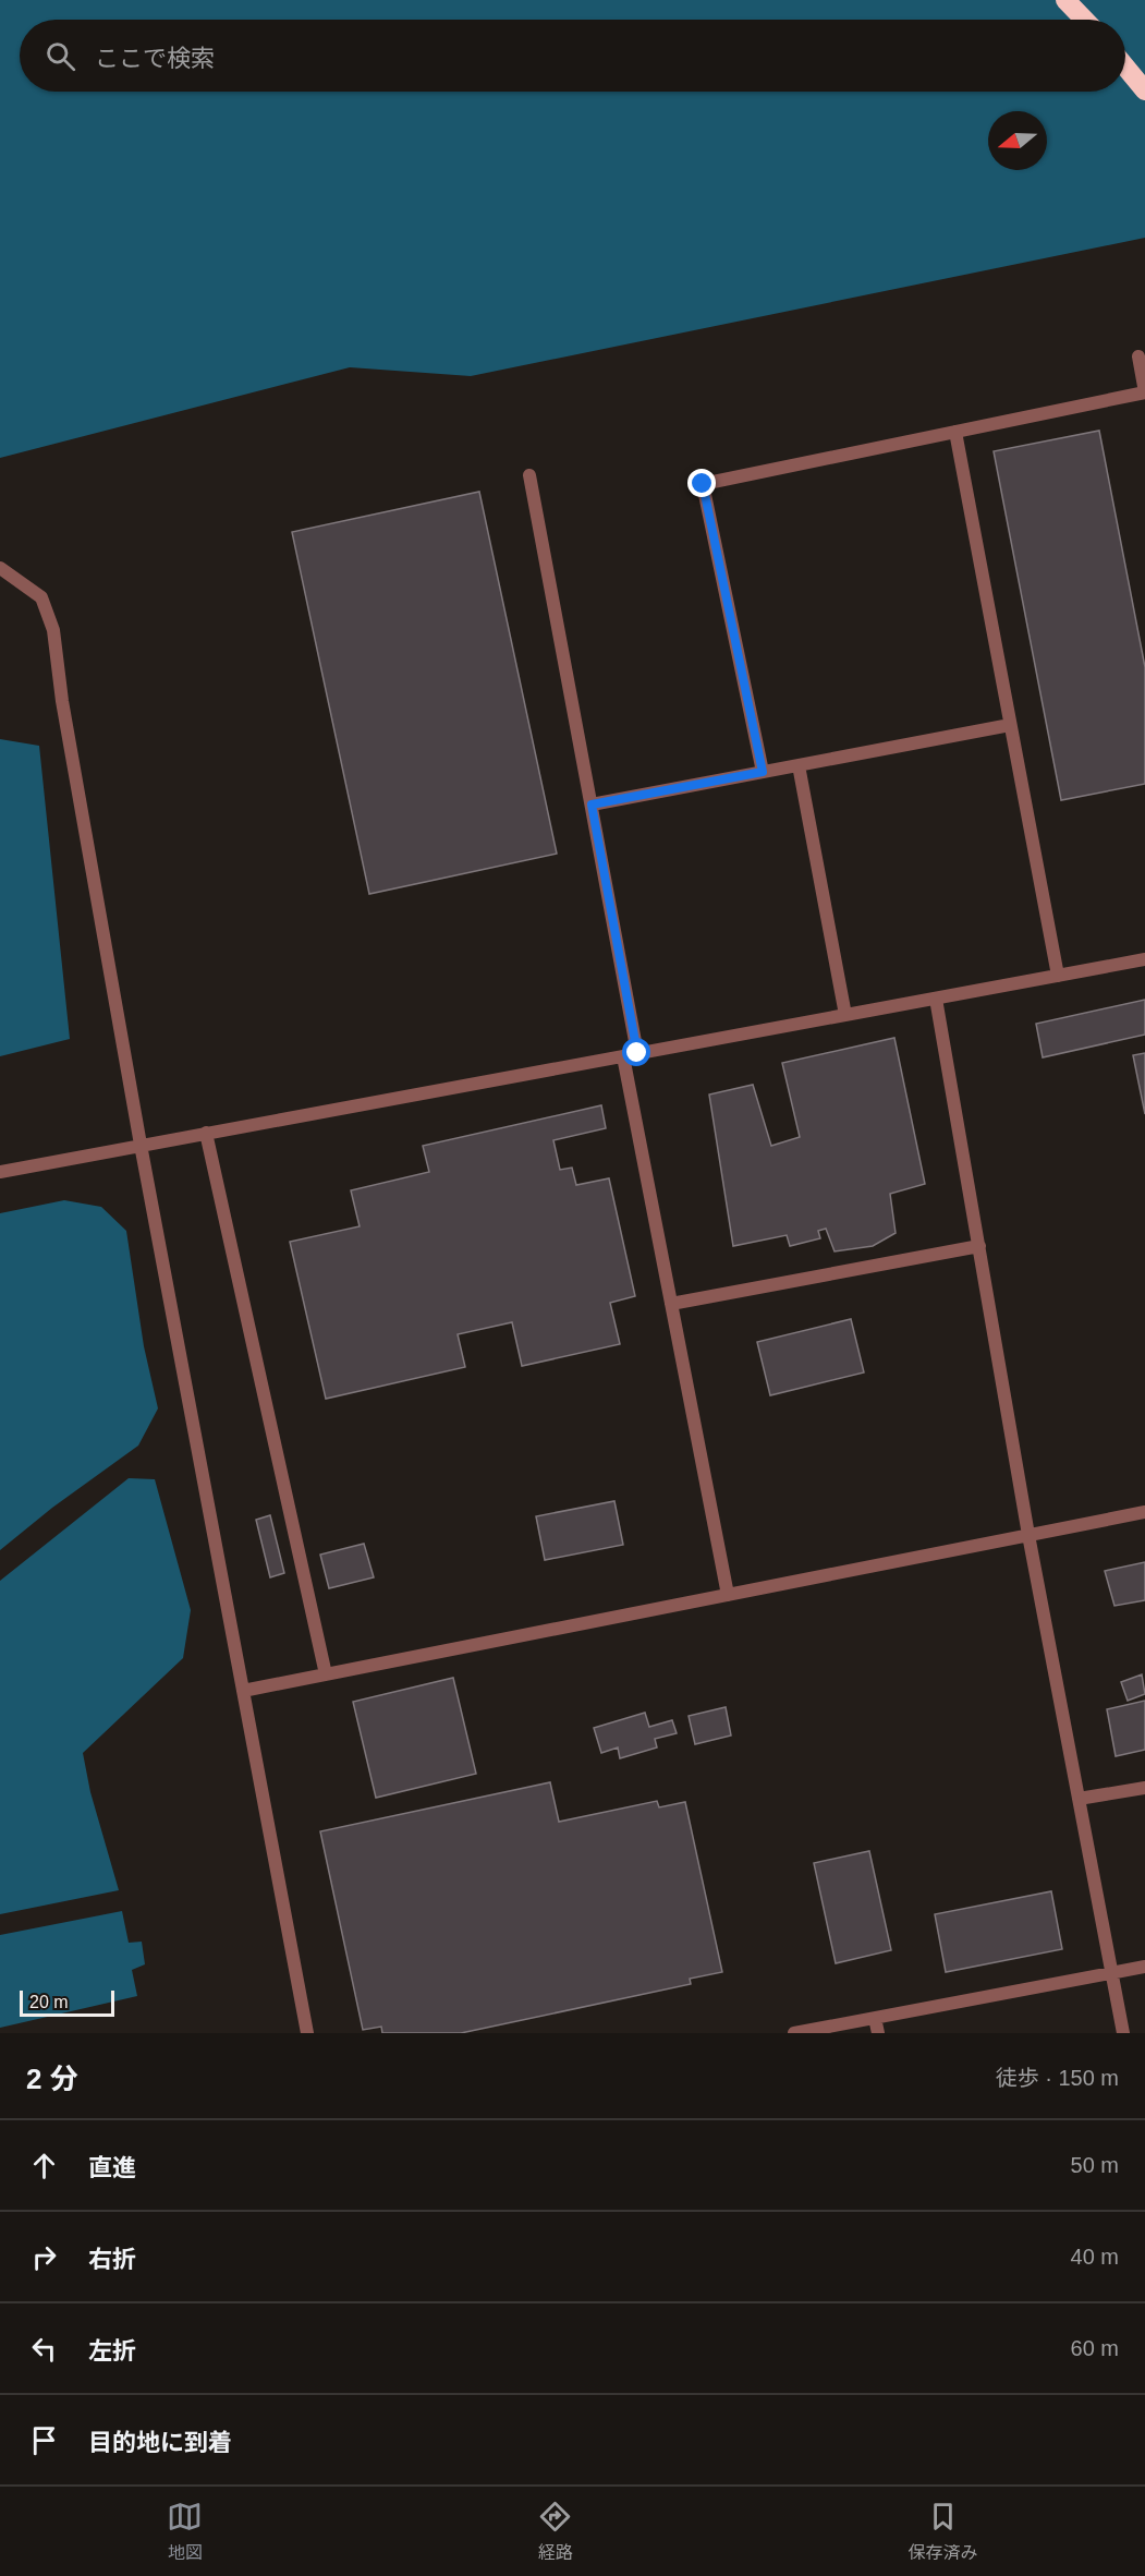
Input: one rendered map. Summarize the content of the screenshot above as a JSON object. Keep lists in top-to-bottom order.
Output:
{
  "scale_bar": "20 m",
  "north": "left",
  "page": {
    "search": "ここで検索",
    "scale": "20 m",
    "heading": ["2 分", "徒歩 · 150 m"],
    "list": [
      ["直進", "50 m"],
      ["右折", "40 m"],
      ["左折", "60 m"],
      "目的地に到着"
    ],
    "nav": ["地図", "経路", "保存済み"]
  }
}
